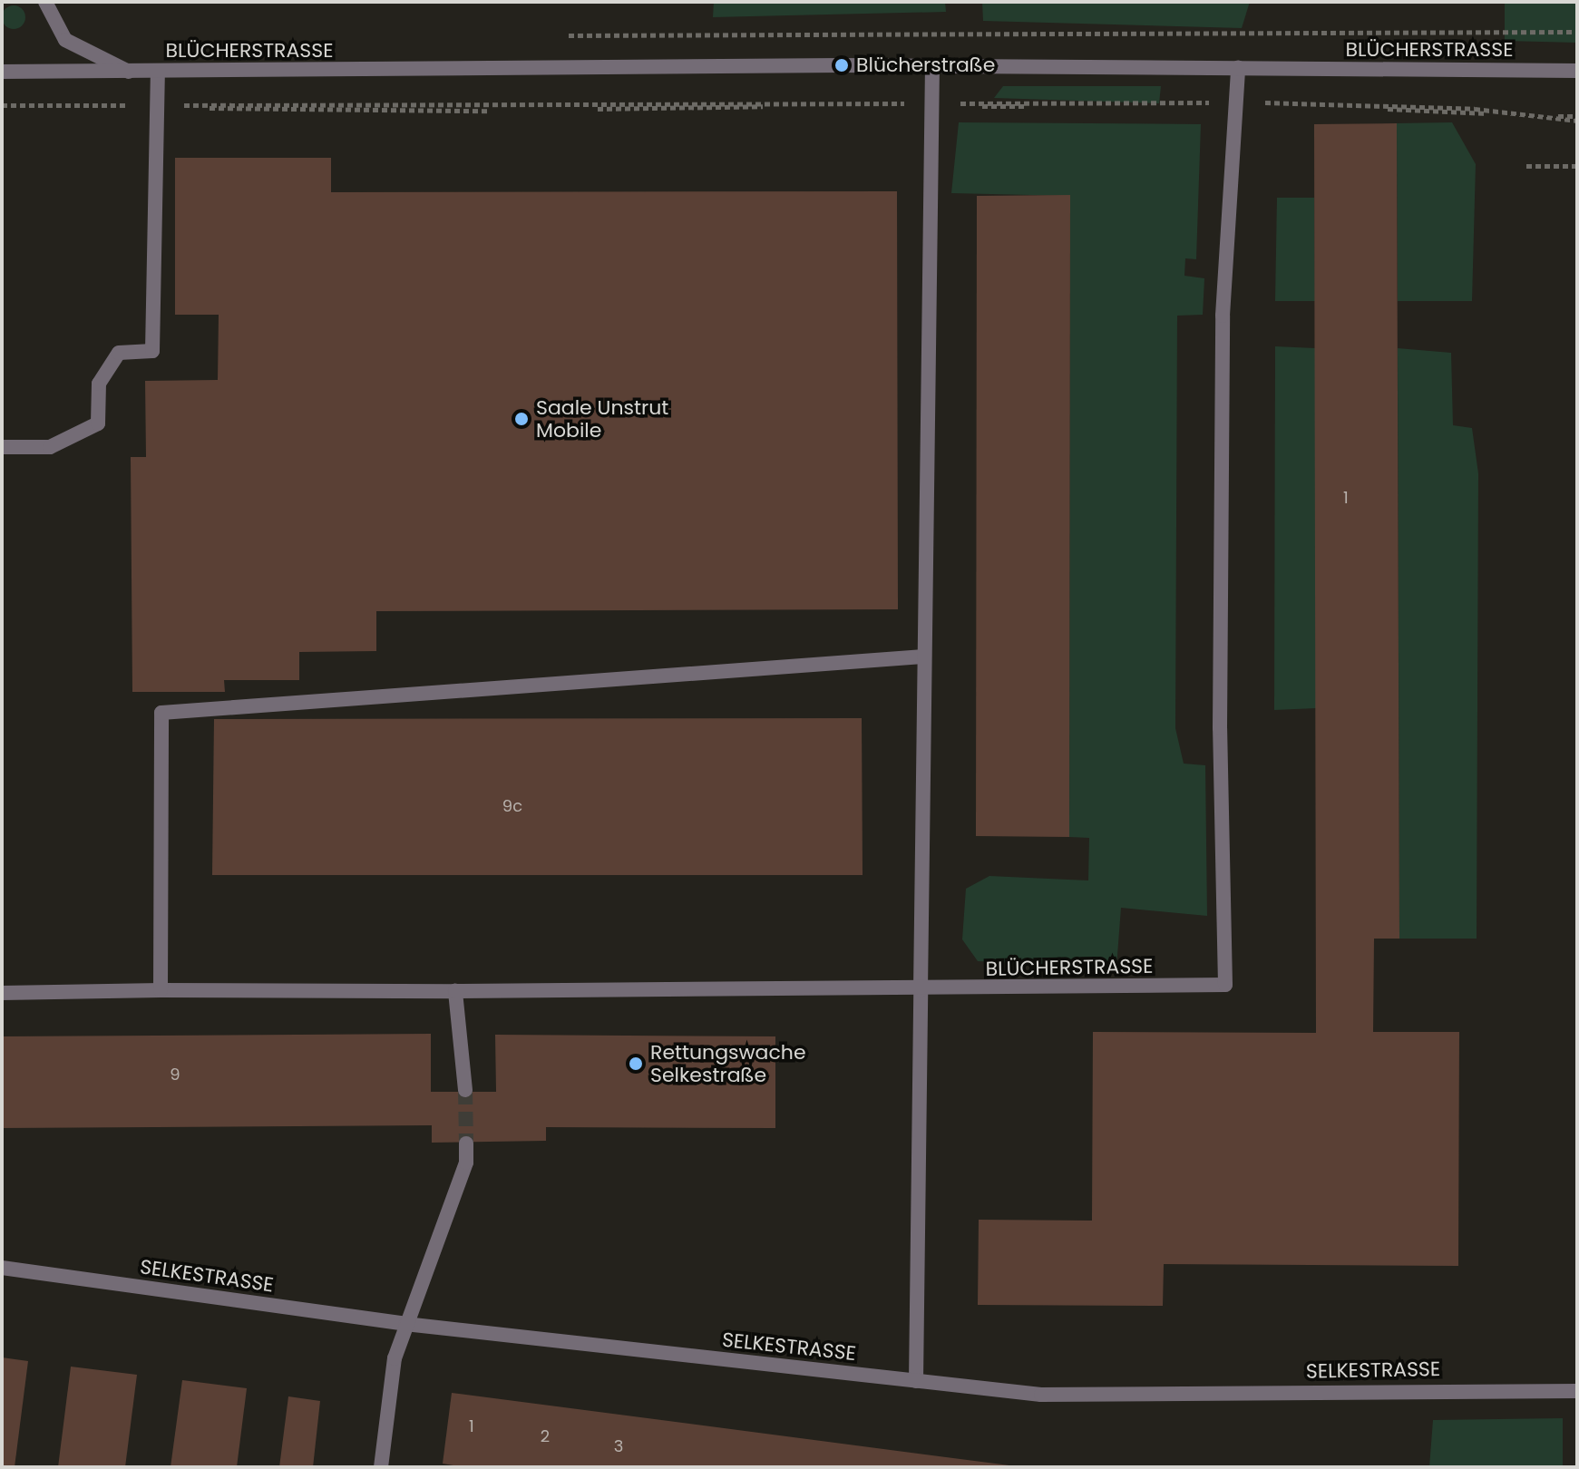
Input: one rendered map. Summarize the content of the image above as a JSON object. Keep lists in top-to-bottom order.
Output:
{
  "streets": {
    "street": ["BLÜCHERSTRASSE", "SELKESTRASSE"]
  },
  "places": ["Blücherstraße", "Saale Unstrut Mobile", "Rettungswache Selkestraße"],
  "house_numbers": [
    "1",
    "9c",
    "9",
    "1",
    "2",
    "3"
  ]
}
